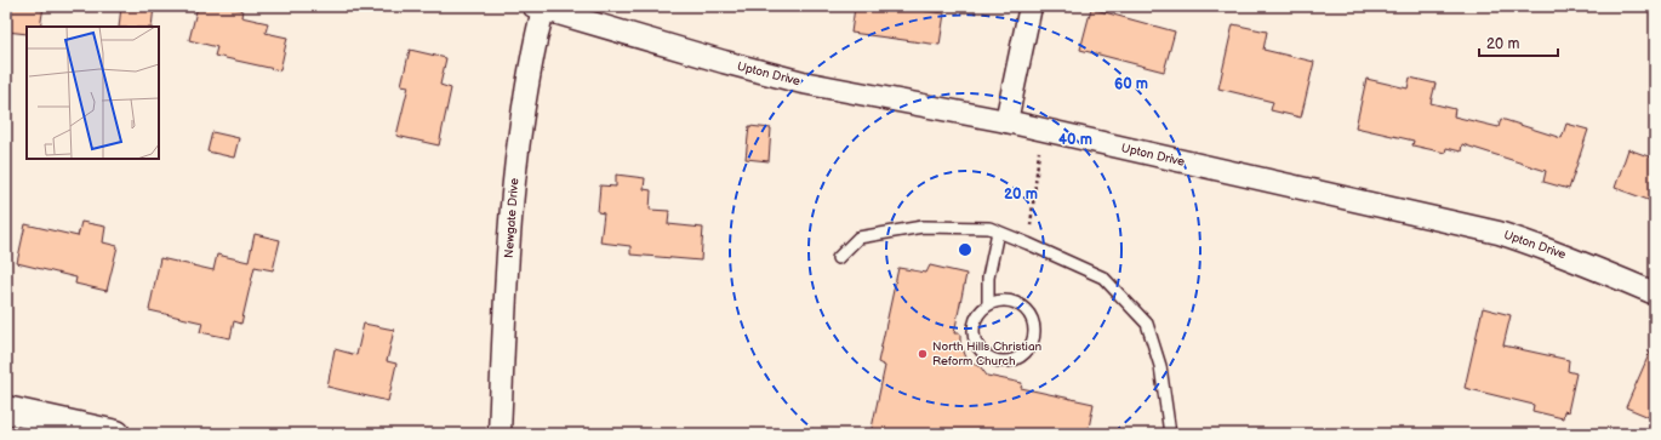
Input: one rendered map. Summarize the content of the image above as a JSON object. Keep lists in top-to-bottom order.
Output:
{
  "streets": {
    "street": ["Upton Drive", "Newgate Drive"]
  },
  "crossings": [
    ["Upton Drive", "Newgate Drive"]
  ],
  "places": ["North Hills Christian Reform Church"],
  "scale_bar": "20 m",
  "rings": ["60 m", "40 m", "20 m"]
}
